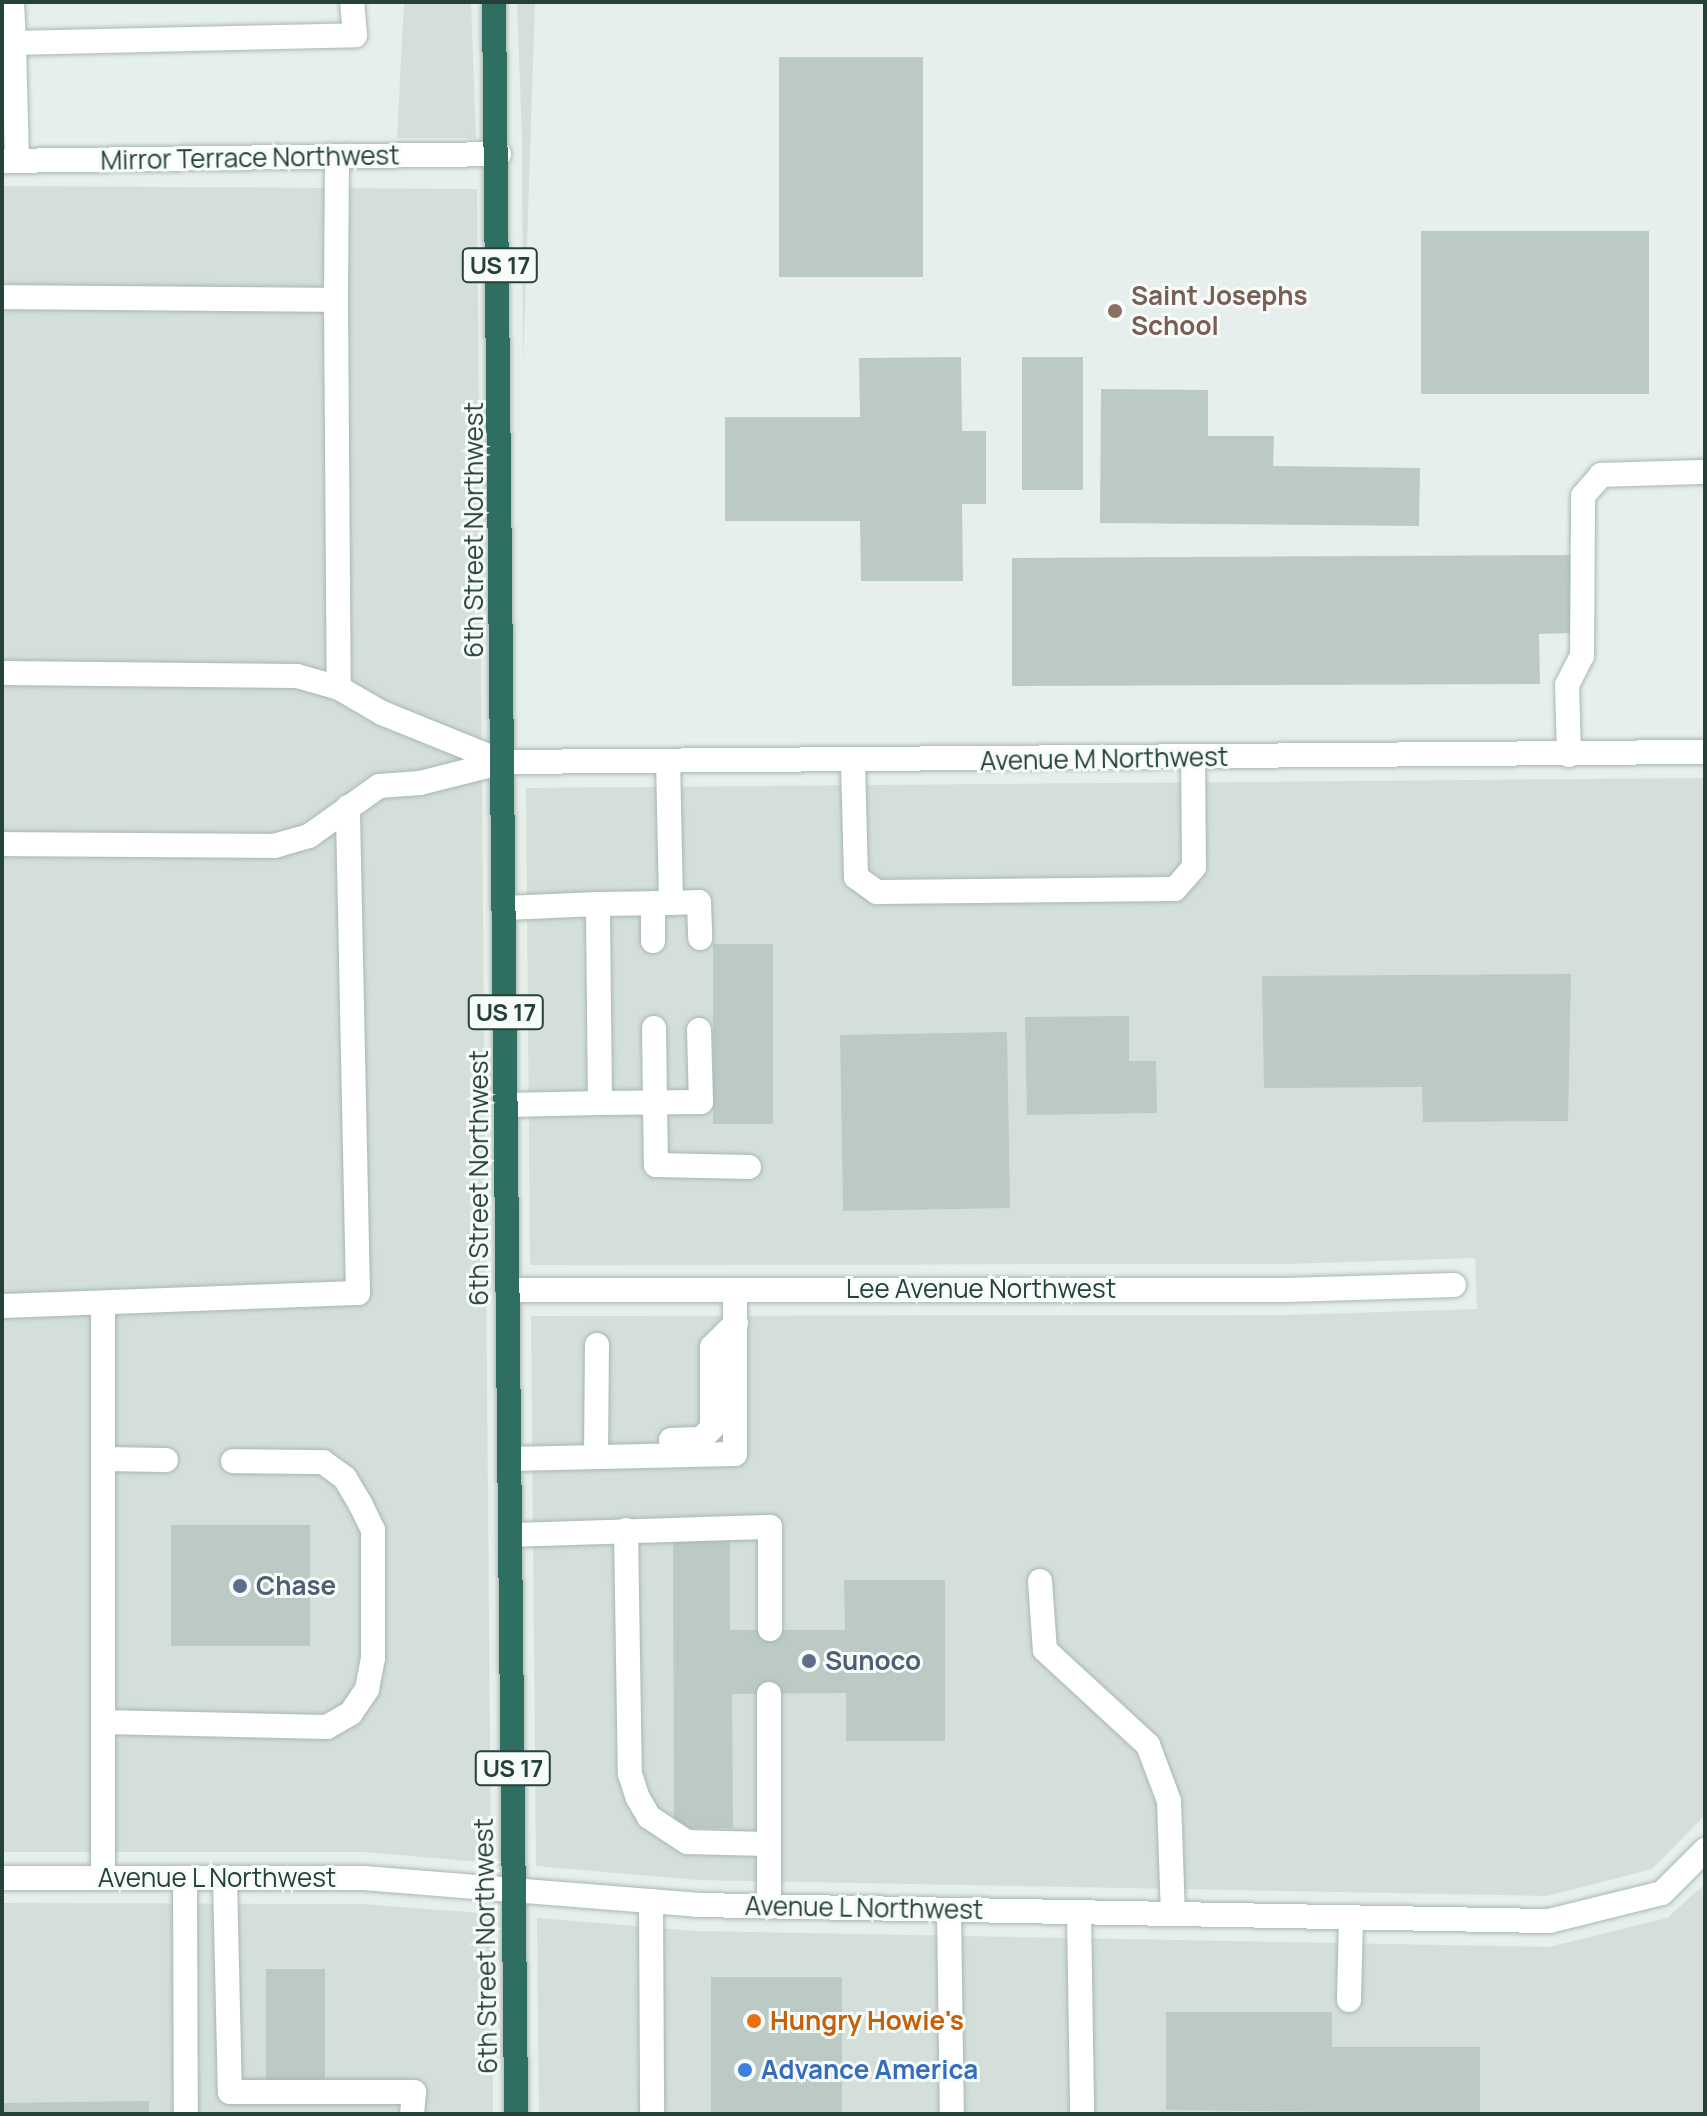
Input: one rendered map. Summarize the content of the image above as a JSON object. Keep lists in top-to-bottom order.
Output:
{
  "streets": {
    "highway": ["US 17", "6th Street Northwest"],
    "street": [
      "Mirror Terrace Northwest",
      "Avenue M Northwest",
      "Lee Avenue Northwest",
      "Avenue L Northwest"
    ]
  },
  "crossings": [
    ["Mirror Terrace Northwest", "6th Street Northwest"],
    ["6th Street Northwest", "Avenue M Northwest"],
    ["6th Street Northwest", "Lee Avenue Northwest"],
    ["6th Street Northwest", "Avenue L Northwest"]
  ],
  "places": [
    "Saint Josephs School",
    "Chase",
    "Sunoco",
    "Hungry Howie's",
    "Advance America"
  ]
}
